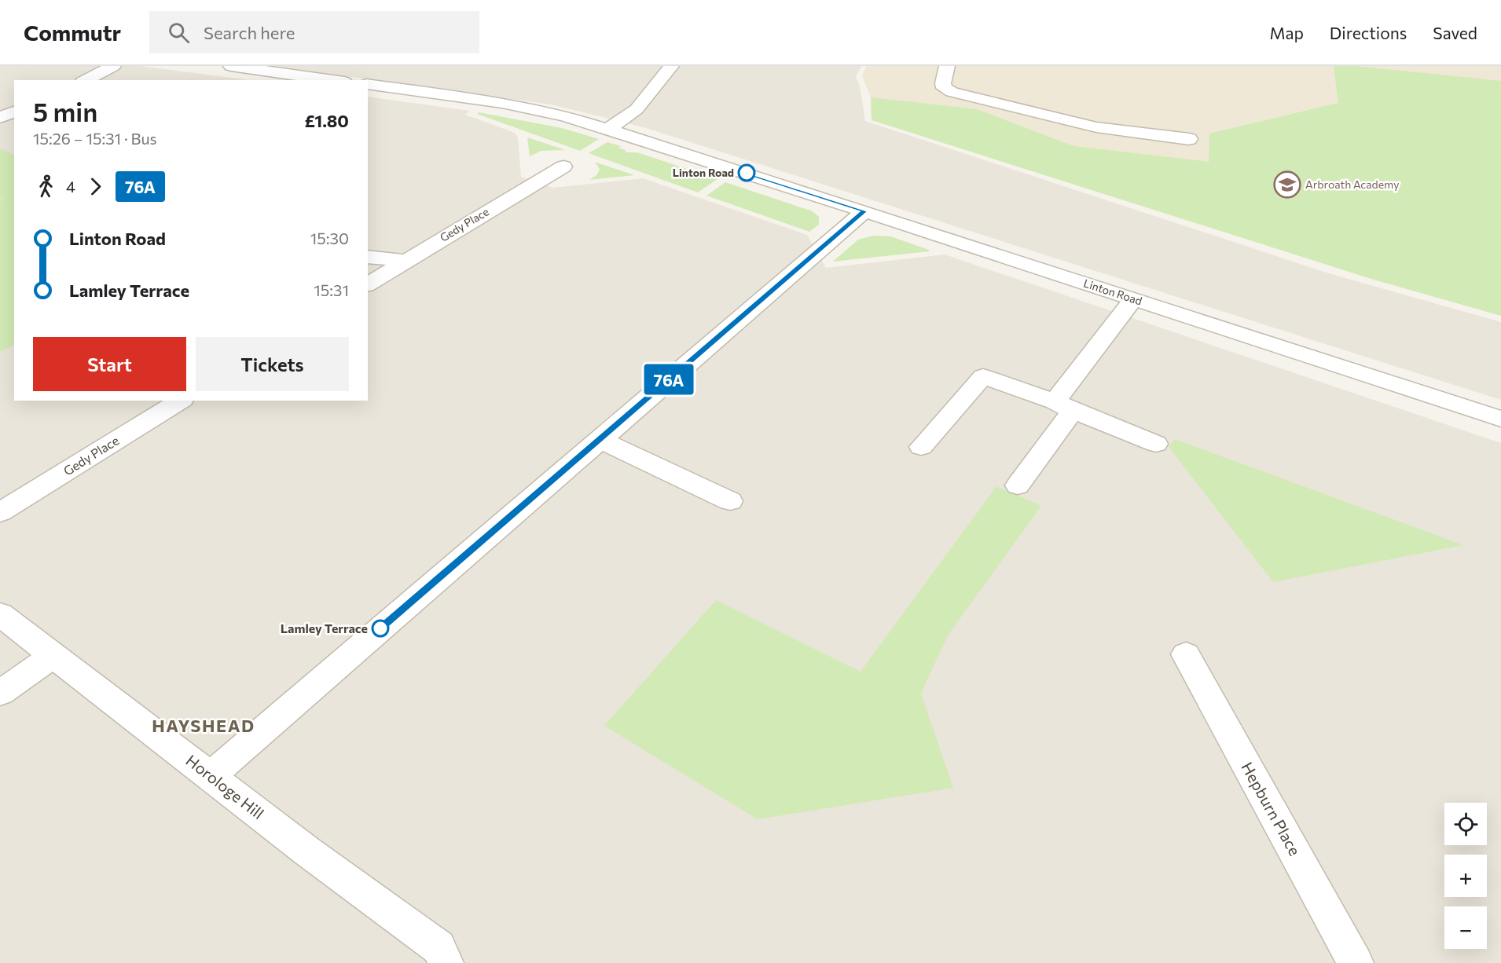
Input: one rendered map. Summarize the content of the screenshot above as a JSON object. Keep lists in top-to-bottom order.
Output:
{
  "streets": {
    "street": [
      "Gedy Place",
      "Linton Road",
      "Horologe Hill",
      "Hepburn Place"
    ]
  },
  "districts": ["HAYSHEAD"],
  "places": {
    "other": ["Linton Road", "Lamley Terrace"],
    "school or university": ["Arbroath Academy"]
  },
  "lines": ["bus line 76A"],
  "page": {
    "header": "Commutr",
    "search": "Search here",
    "nav": ["Map", "Directions", "Saved"],
    "on_map": "76A",
    "heading": ["5 min", "15:26 – 15:31 · Bus", "£1.80"],
    "legs": ["4", "76A"],
    "list": [
      {
        "name": "Linton Road",
        "value": "15:30"
      },
      {
        "name": "Lamley Terrace",
        "value": "15:31"
      }
    ],
    "buttons": ["Start", "Tickets"],
    "map_buttons": ["+", "−"]
  }
}
